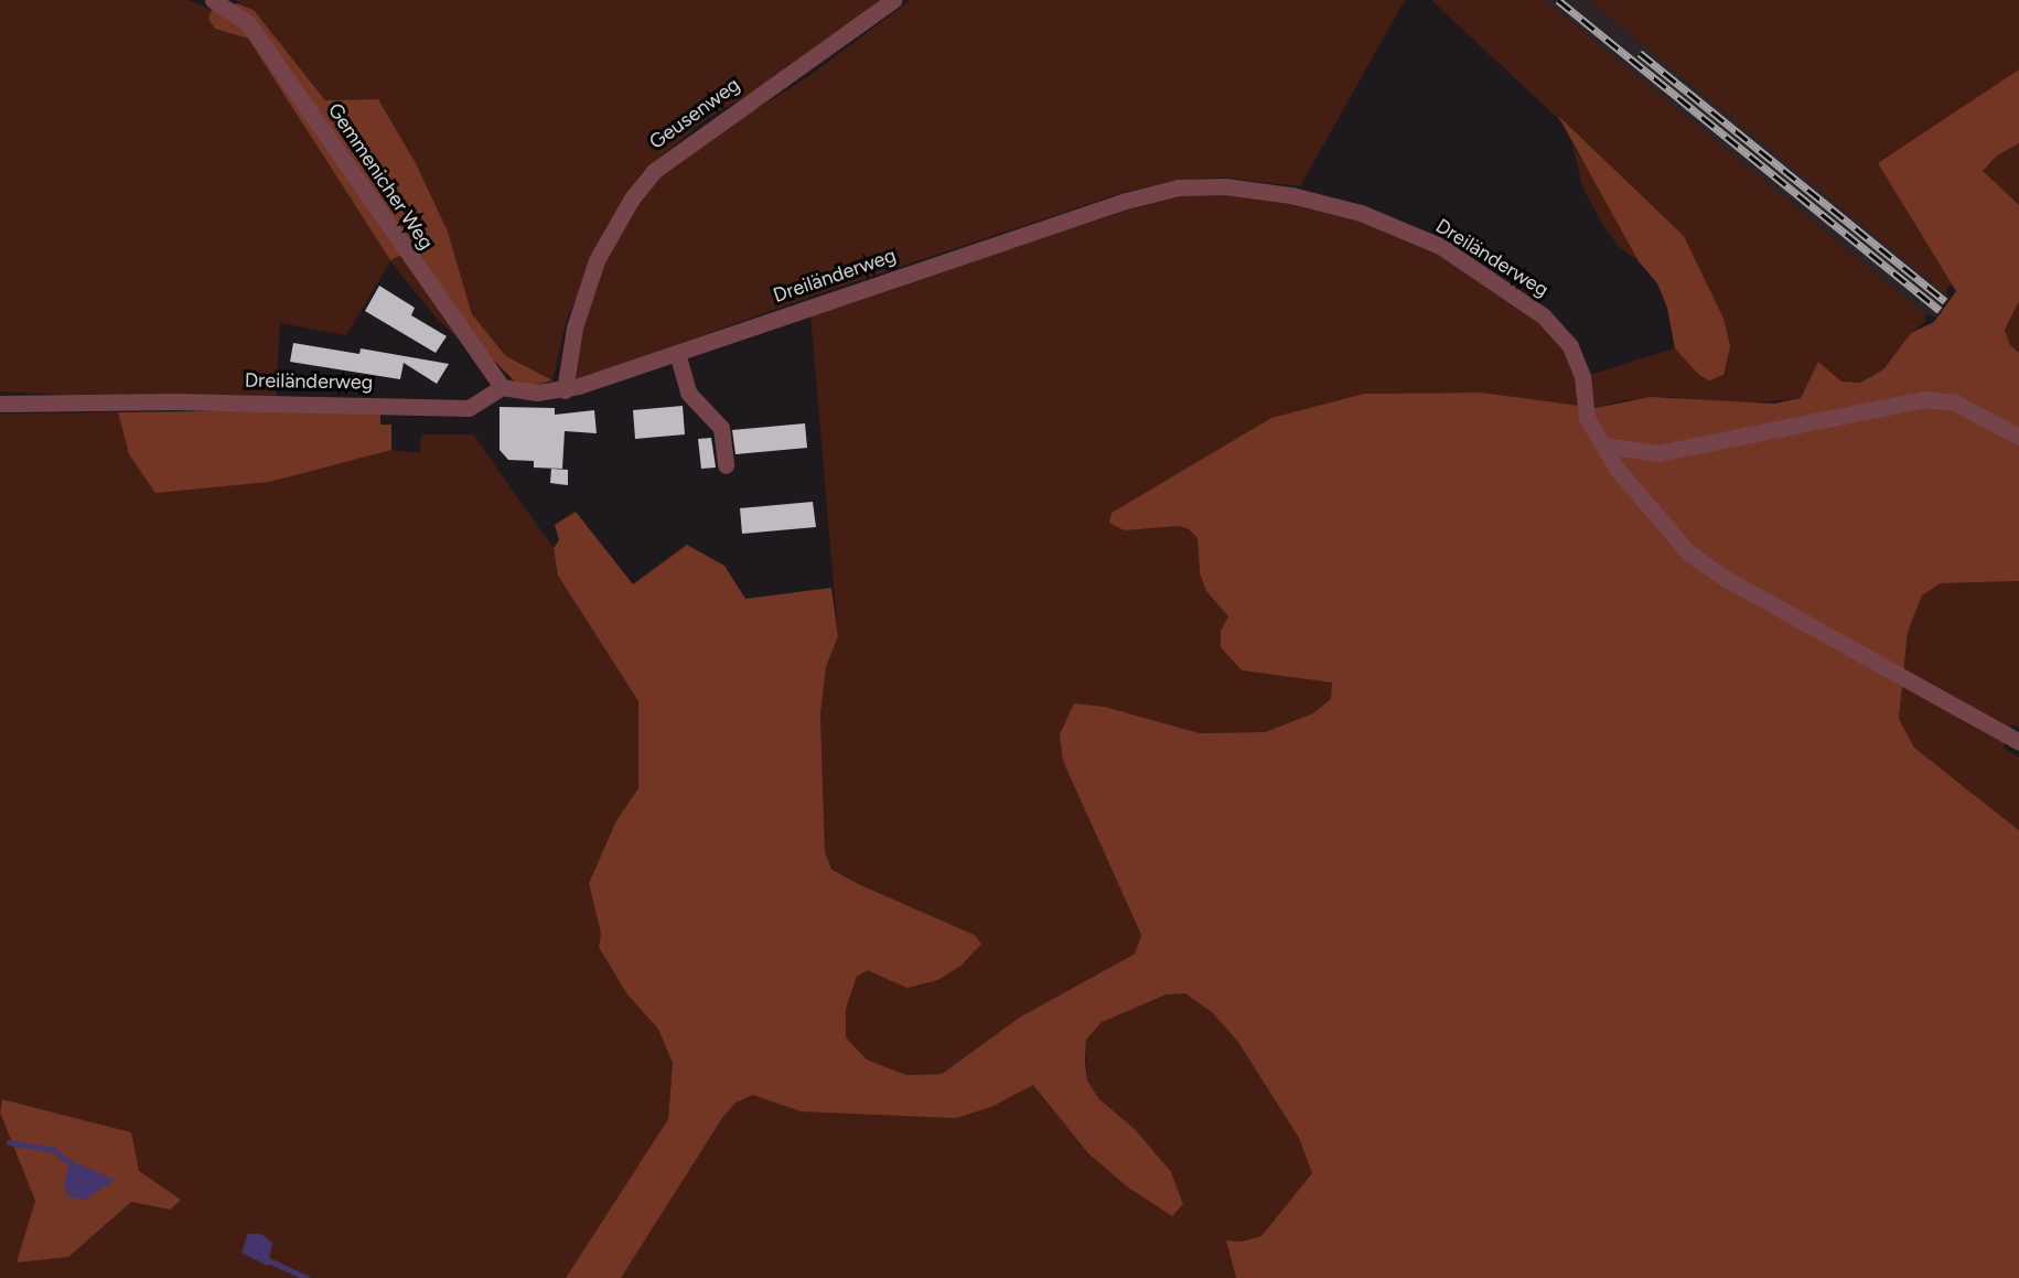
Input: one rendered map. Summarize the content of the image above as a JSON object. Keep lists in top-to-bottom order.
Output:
{
  "streets": {
    "street": ["Geusenweg", "Gemmenicher Weg", "Dreiländerweg"]
  },
  "crossings": [
    ["Geusenweg", "Dreiländerweg"],
    ["Gemmenicher Weg", "Dreiländerweg"]
  ]
}
